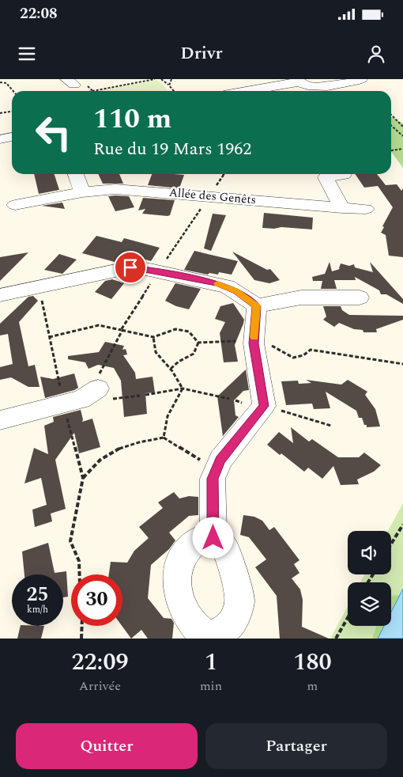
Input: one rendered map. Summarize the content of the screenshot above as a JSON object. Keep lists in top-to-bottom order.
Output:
{
  "streets": {
    "street": ["Allée des Genêts"]
  },
  "page": {
    "status": "22:08",
    "header": "Drivr",
    "turn": ["110 m", "Rue du 19 Mars 1962"],
    "speed": "25 km/h",
    "limit": "30",
    "eta": [
      "22:09",
      "Arrivée",
      "1",
      "min",
      "180",
      "m"
    ],
    "buttons": ["Quitter", "Partager"]
  }
}
